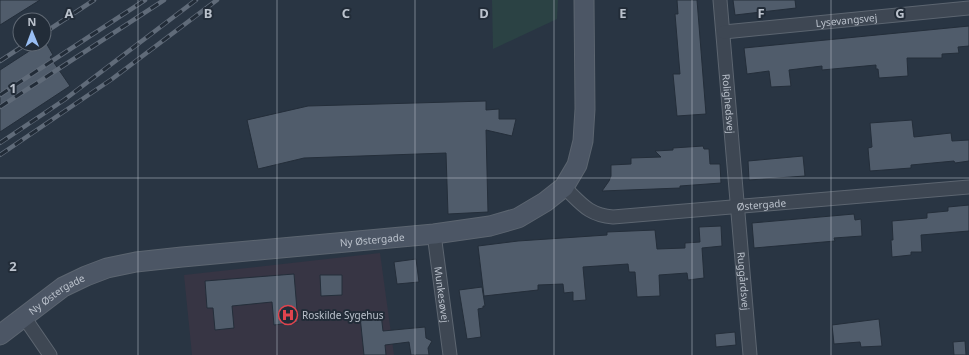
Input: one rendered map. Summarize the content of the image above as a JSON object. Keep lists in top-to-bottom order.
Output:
{
  "streets": {
    "main road": ["Ny Østergade"],
    "street": [
      "Lysevangsvej",
      "Rolighedsvej",
      "Østergade",
      "Ruggårdsvej",
      "Munkesøvej"
    ]
  },
  "crossings": [
    ["Lysevangsvej", "Rolighedsvej"],
    ["Rolighedsvej", "Østergade"],
    ["Rolighedsvej", "Ruggårdsvej"],
    ["Østergade", "Ny Østergade"],
    ["Østergade", "Ruggårdsvej"],
    ["Ny Østergade", "Munkesøvej"]
  ],
  "places": {
    "hospital": ["Roskilde Sygehus"]
  },
  "north": "top",
  "grid": {
    "columns": [
      "A",
      "B",
      "C",
      "D",
      "E",
      "F",
      "G"
    ],
    "rows": ["1", "2"]
  }
}
